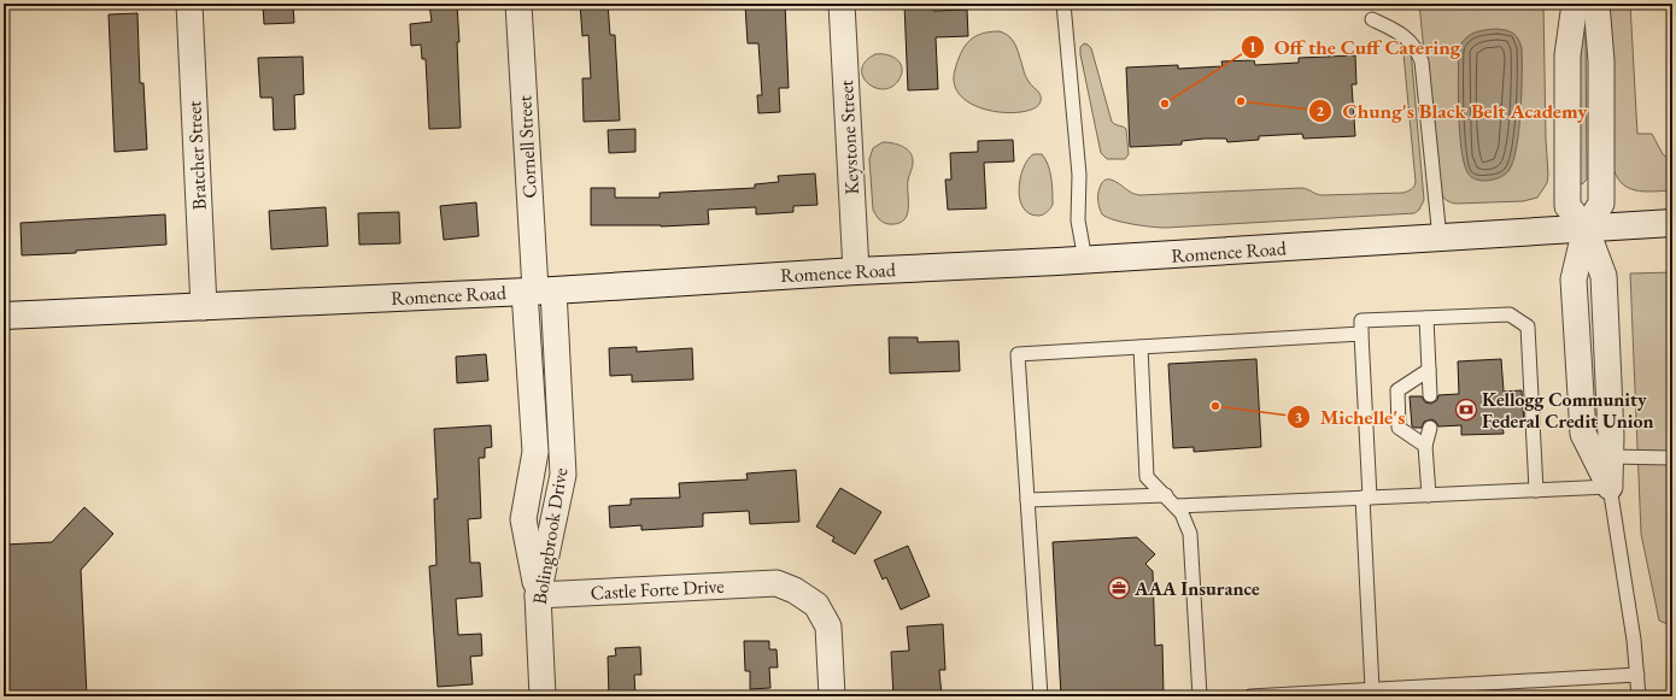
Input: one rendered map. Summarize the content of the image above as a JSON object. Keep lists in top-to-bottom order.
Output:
{
  "streets": {
    "street": [
      "Keystone Street",
      "Cornell Street",
      "Bratcher Street",
      "Romence Road",
      "Bolingbrook Drive",
      "Castle Forte Drive"
    ]
  },
  "crossings": [
    ["Keystone Street", "Romence Road"],
    ["Cornell Street", "Romence Road"],
    ["Cornell Street", "Bolingbrook Drive"],
    ["Bratcher Street", "Romence Road"],
    ["Romence Road", "Bolingbrook Drive"],
    ["Bolingbrook Drive", "Castle Forte Drive"]
  ],
  "places": {
    "other": ["Chung's Black Belt Academy", "Off the Cuff Catering", "Michelle's"],
    "bank": ["Kellogg Community Federal Credit Union"],
    "office": ["AAA Insurance"]
  }
}
